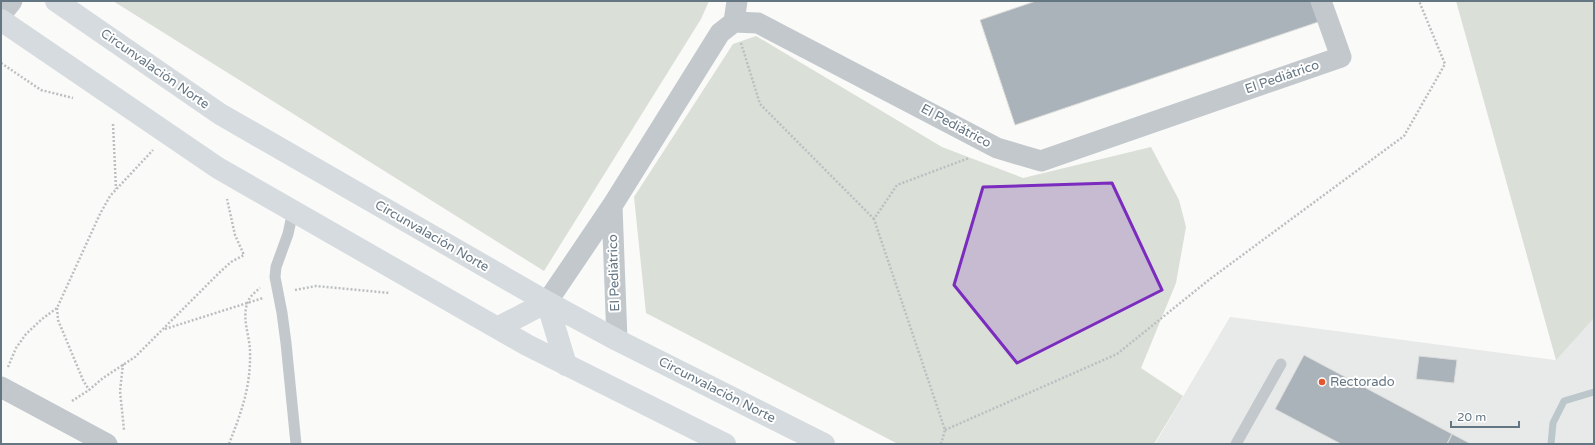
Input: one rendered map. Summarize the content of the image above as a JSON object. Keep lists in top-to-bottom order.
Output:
{
  "streets": {
    "highway": ["Circunvalación Norte"],
    "street": ["El Pediátrico"]
  },
  "crossings": [
    ["Circunvalación Norte", "El Pediátrico"]
  ],
  "places": ["Rectorado"],
  "scale_bar": "20 m"
}
